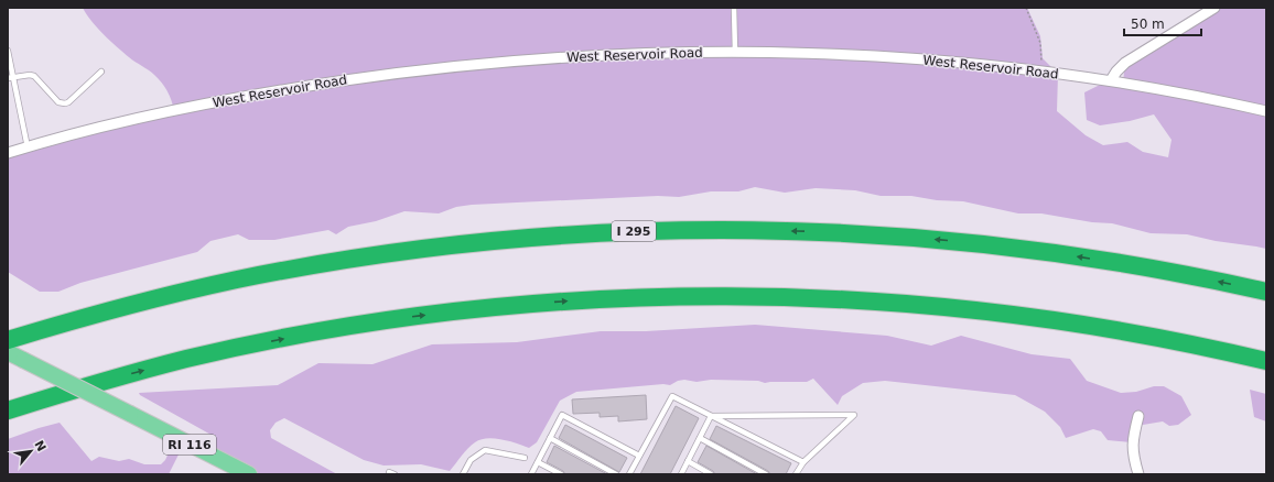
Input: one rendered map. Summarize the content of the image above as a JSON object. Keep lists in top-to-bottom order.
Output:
{
  "streets": {
    "highway": ["I 295"],
    "main road": ["RI 116"],
    "street": ["West Reservoir Road"]
  },
  "scale_bar": "50 m",
  "north": "top right"
}
